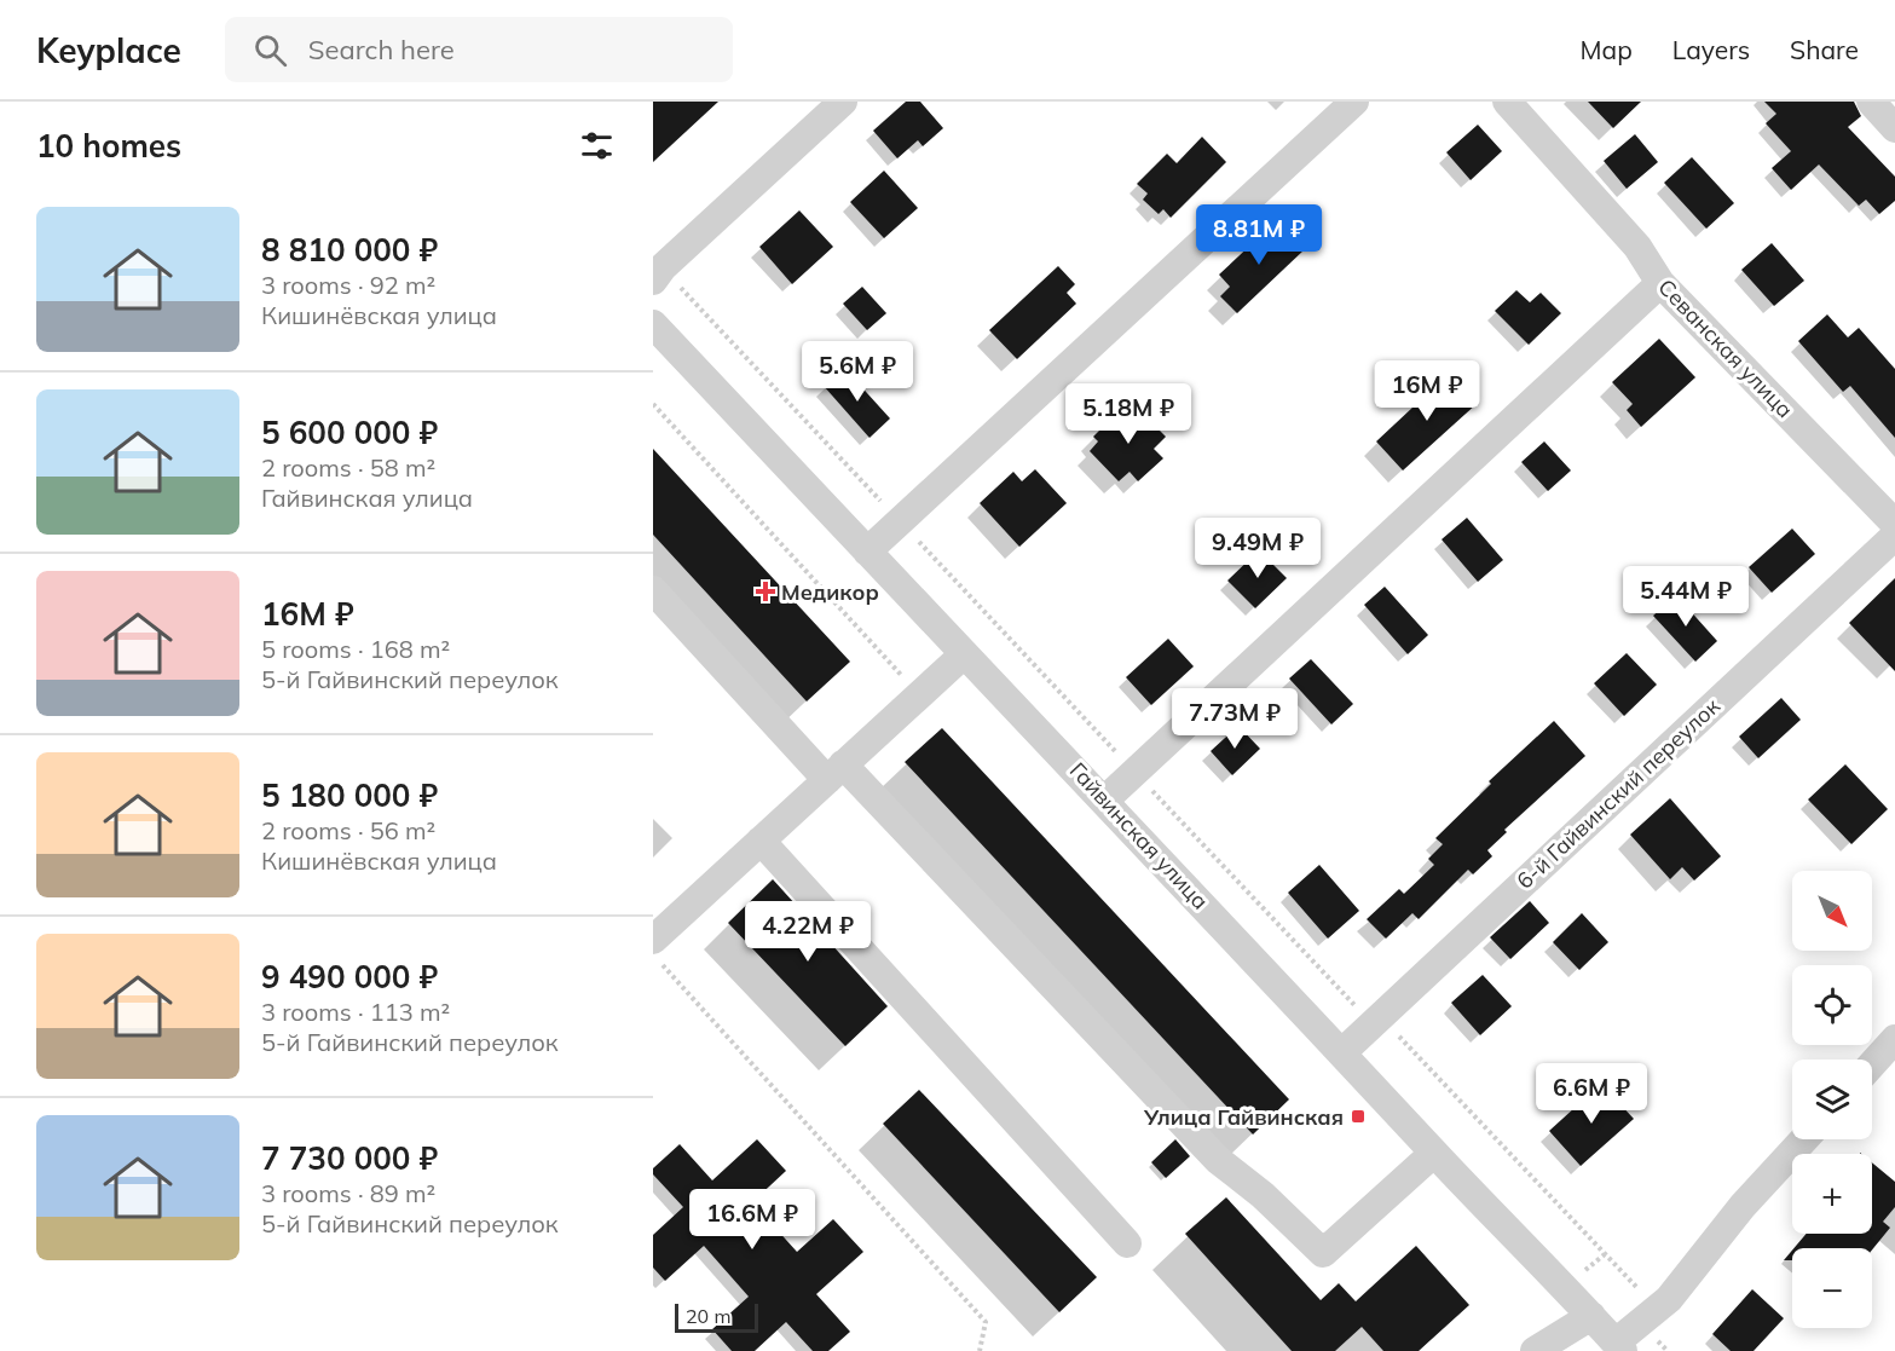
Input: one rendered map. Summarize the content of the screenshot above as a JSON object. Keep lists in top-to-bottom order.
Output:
{
  "streets": {
    "street": ["Севанская улица", "6-й Гайвинский переулок", "Гайвинская улица"]
  },
  "crossings": [
    ["6-й Гайвинский переулок", "Гайвинская улица"]
  ],
  "places": {
    "health": ["Медикор"],
    "transit": ["Улица Гайвинская"]
  },
  "scale_bar": "20 m",
  "north": "bottom right",
  "page": {
    "header": "Keyplace",
    "search": "Search here",
    "nav": ["Map", "Layers", "Share"],
    "heading": "10 homes",
    "list": [
      {
        "name": "8 810 000 ₽",
        "note": "3 rooms · 92 m² · Кишинёвская улица"
      },
      {
        "name": "5 600 000 ₽",
        "note": "2 rooms · 58 m² · Гайвинская улица"
      },
      {
        "name": "16M ₽",
        "note": "5 rooms · 168 m² · 5-й Гайвинский переулок"
      },
      {
        "name": "5 180 000 ₽",
        "note": "2 rooms · 56 m² · Кишинёвская улица"
      },
      {
        "name": "9 490 000 ₽",
        "note": "3 rooms · 113 m² · 5-й Гайвинский переулок"
      },
      {
        "name": "7 730 000 ₽",
        "note": "3 rooms · 89 m² · 5-й Гайвинский переулок"
      }
    ],
    "price": [
      "8.81M ₽",
      "5.6M ₽",
      "16M ₽",
      "5.18M ₽",
      "9.49M ₽",
      "5.44M ₽",
      "7.73M ₽",
      "4.22M ₽",
      "6.6M ₽",
      "16.6M ₽"
    ],
    "map_buttons": ["+", "−"],
    "scale": "20 m"
  }
}
